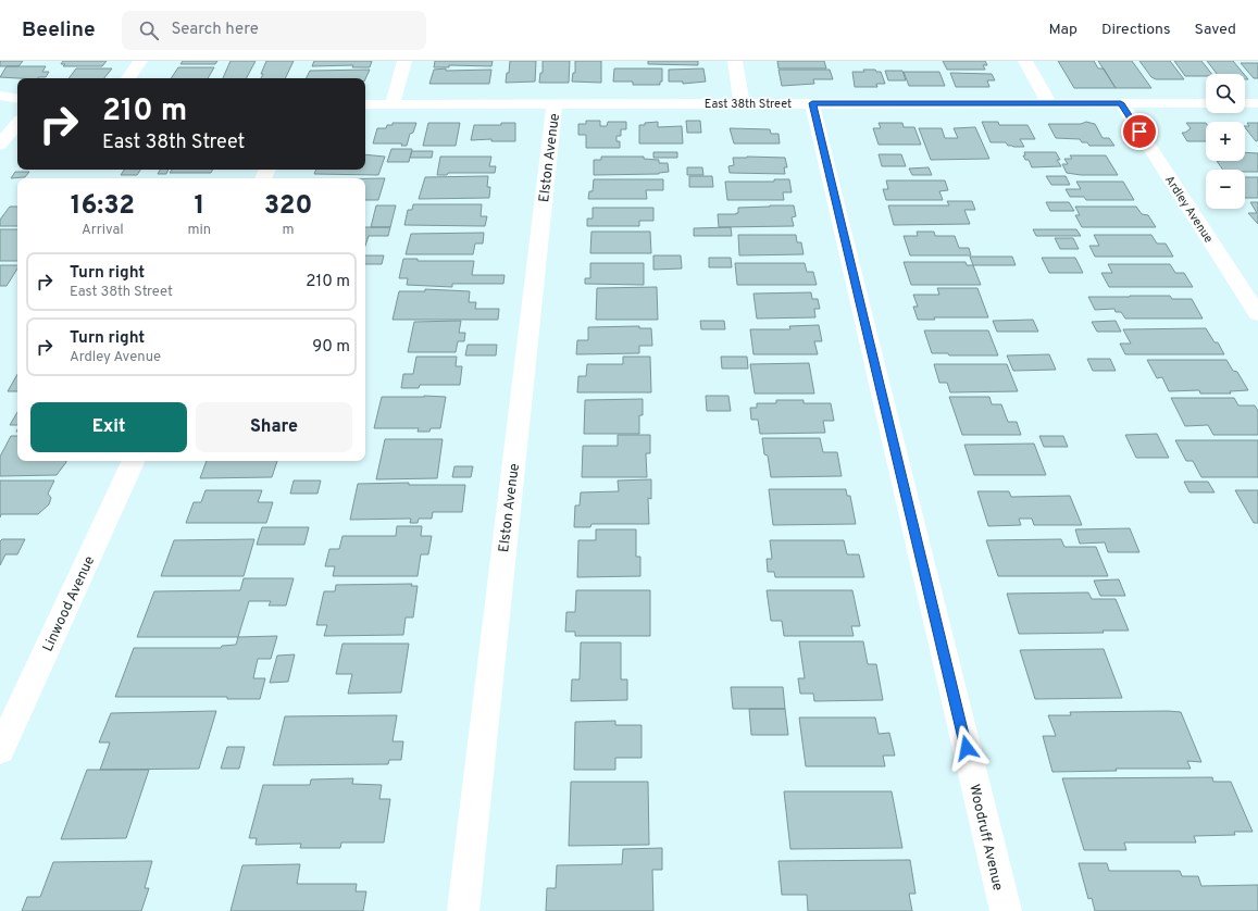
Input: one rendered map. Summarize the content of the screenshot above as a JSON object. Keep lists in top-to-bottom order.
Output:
{
  "streets": {
    "street": [
      "East 38th Street",
      "Elston Avenue",
      "Ardley Avenue",
      "Linwood Avenue",
      "Woodruff Avenue"
    ]
  },
  "crossings": [
    ["East 38th Street", "Elston Avenue"],
    ["East 38th Street", "Ardley Avenue"],
    ["East 38th Street", "Woodruff Avenue"]
  ],
  "page": {
    "header": "Beeline",
    "search": "Search here",
    "nav": ["Map", "Directions", "Saved"],
    "map_buttons": ["+", "−"],
    "turn": ["210 m", "East 38th Street"],
    "eta": [
      "16:32",
      "Arrival",
      "1",
      "min",
      "320",
      "m"
    ],
    "list": [
      {
        "name": "Turn right",
        "note": "East 38th Street",
        "value": "210 m"
      },
      {
        "name": "Turn right",
        "note": "Ardley Avenue",
        "value": "90 m"
      }
    ],
    "buttons": ["Exit", "Share"]
  }
}
